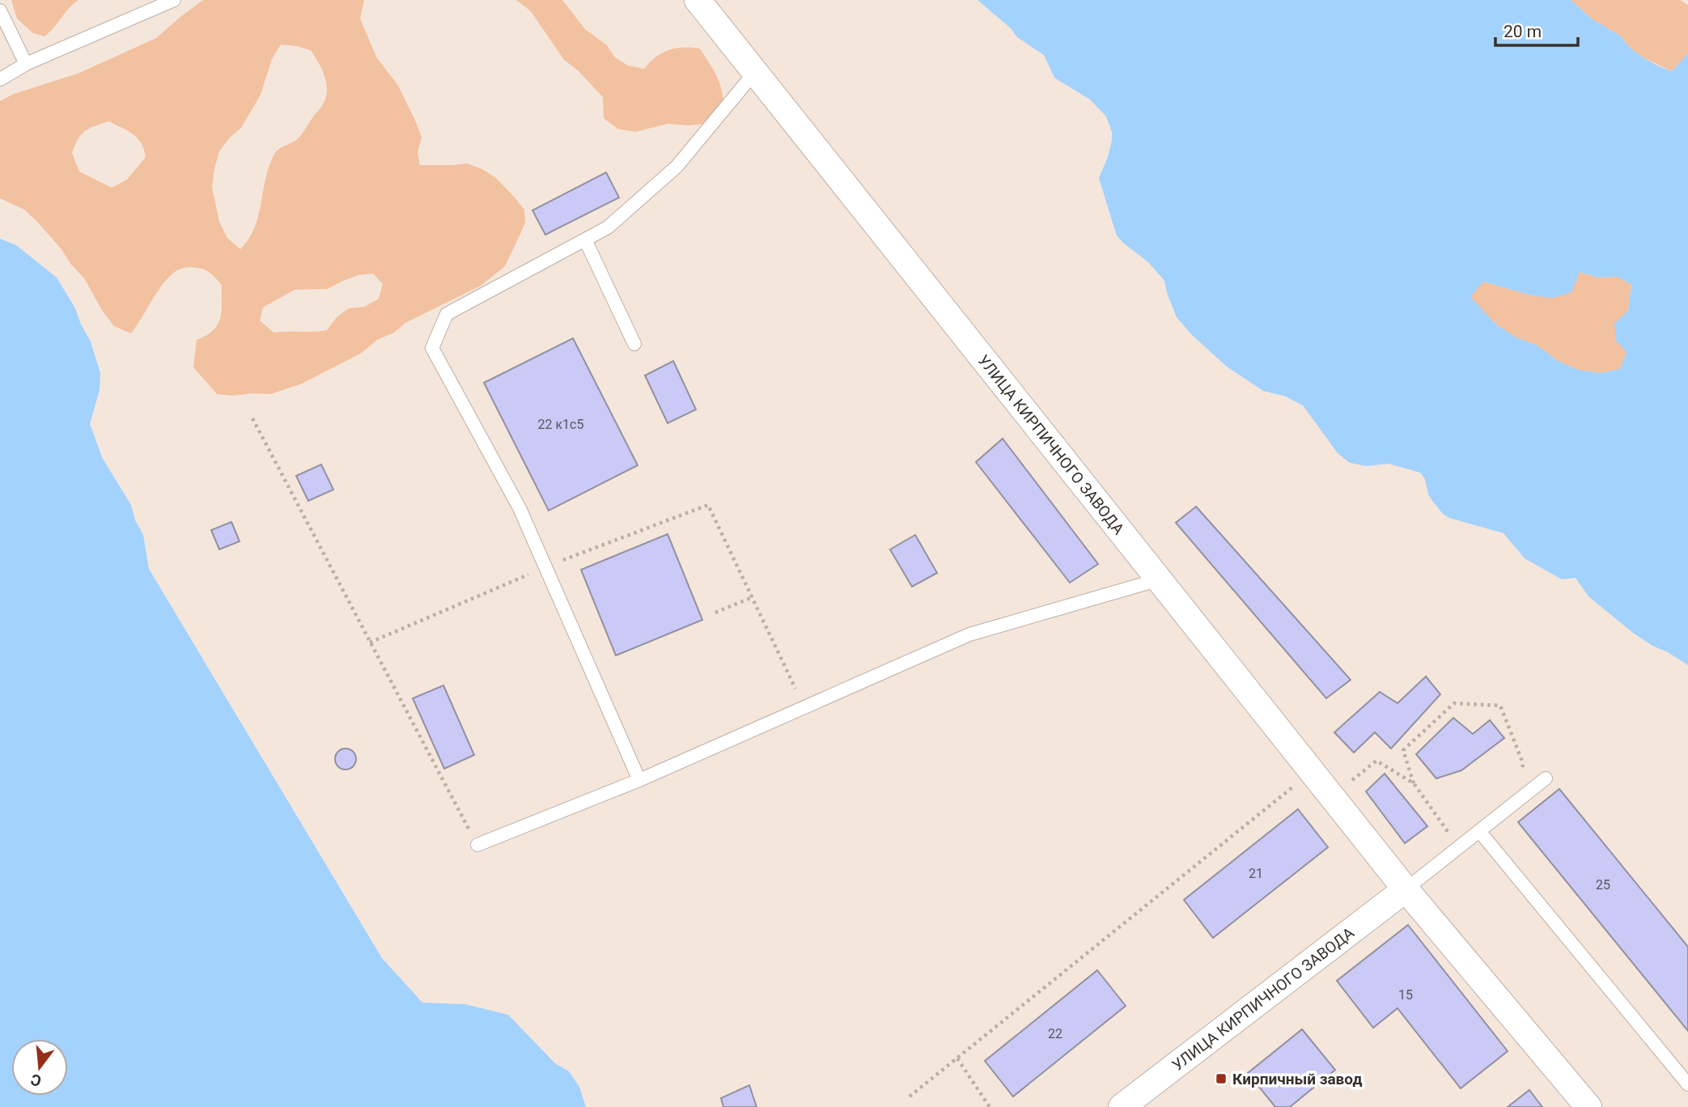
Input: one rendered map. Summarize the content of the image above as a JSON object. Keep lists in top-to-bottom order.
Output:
{
  "streets": {
    "street": ["УЛИЦА КИРПИЧНОГО ЗАВОДА"]
  },
  "places": {
    "transit": ["Кирпичный завод"]
  },
  "house_numbers": [
    "22 к1с5",
    "21",
    "25",
    "15",
    "22"
  ],
  "scale_bar": "20 m",
  "north": "bottom"
}
